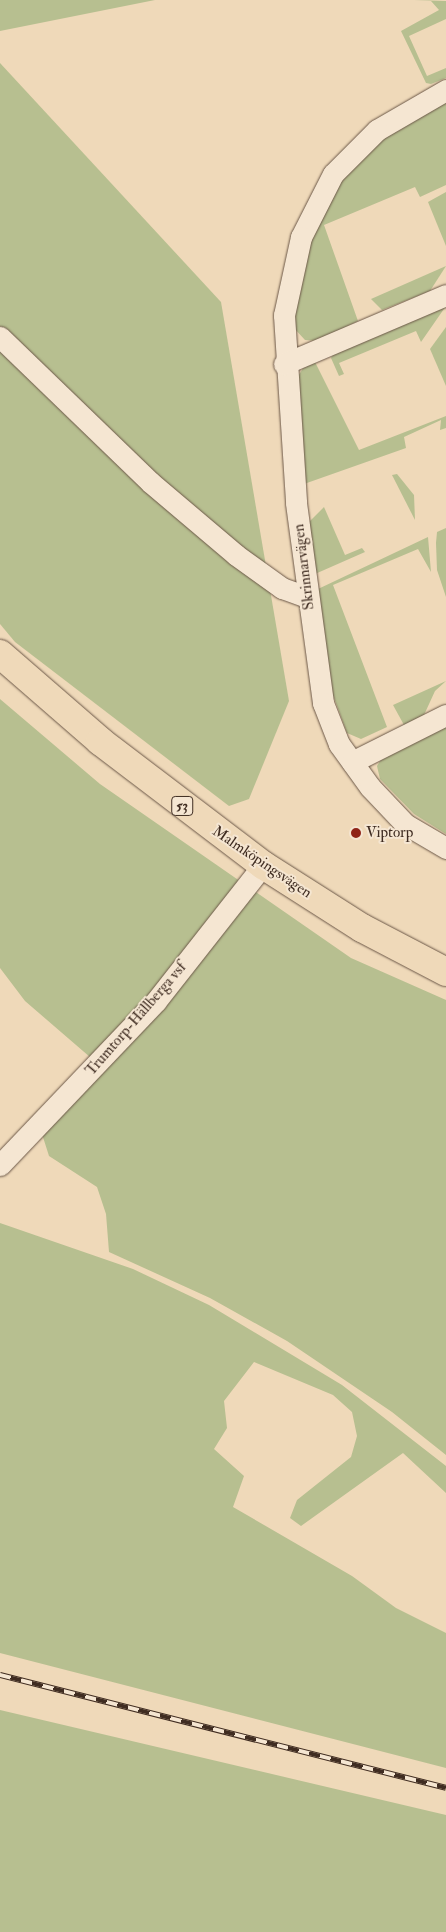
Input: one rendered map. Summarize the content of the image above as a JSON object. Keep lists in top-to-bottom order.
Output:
{
  "streets": {
    "main road": ["53", "Malmköpingsvägen"],
    "street": ["Skrinnarvägen", "Trumtorp-Hällberga vsf"]
  },
  "crossings": [
    ["Malmköpingsvägen", "Trumtorp-Hällberga vsf"]
  ],
  "places": ["Viptorp"]
}
